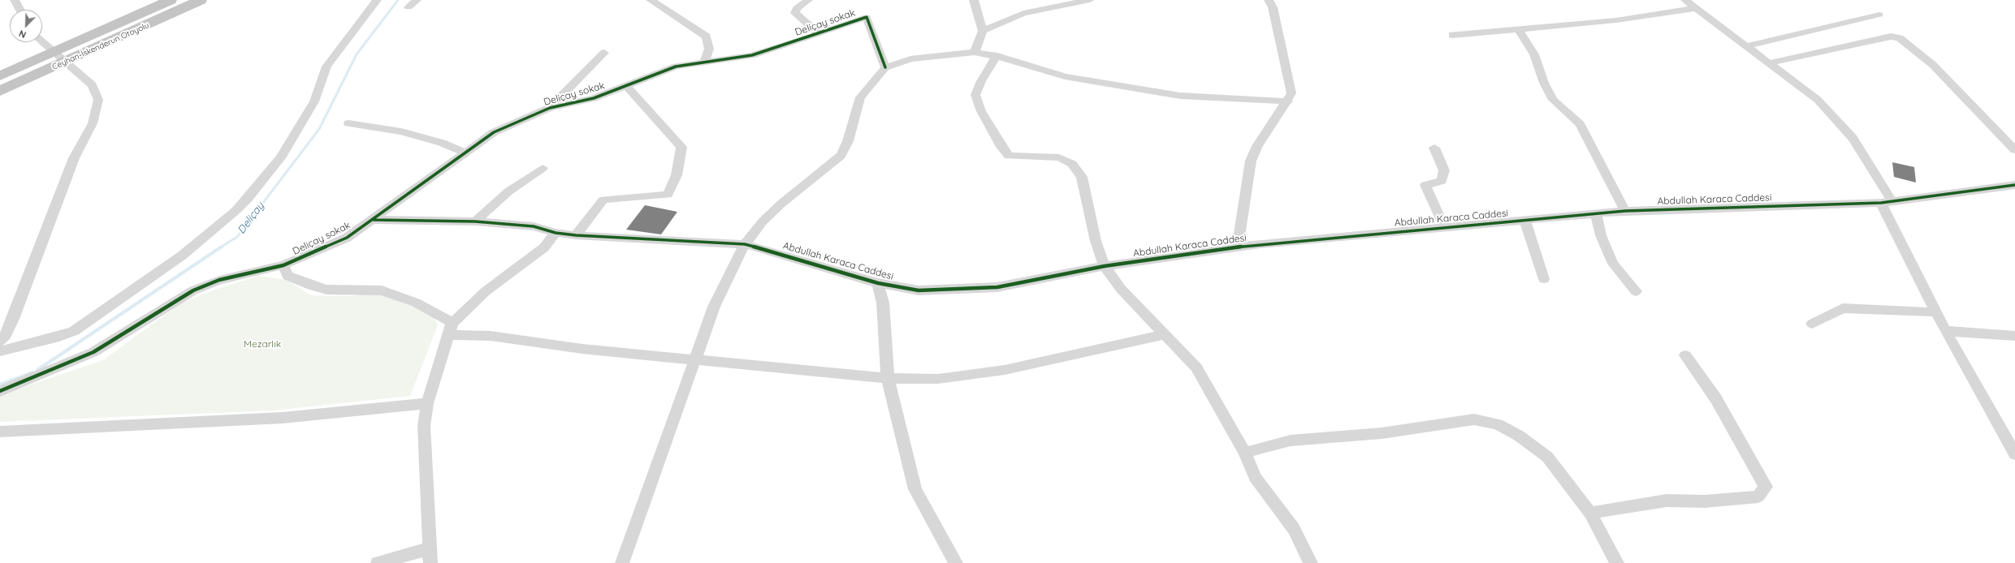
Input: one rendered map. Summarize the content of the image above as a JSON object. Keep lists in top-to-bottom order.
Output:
{
  "streets": {
    "highway": ["Ceyhan-İskenderun Otoyolu"],
    "street": ["Deliçay sokak", "Abdullah Karaca Caddesi"]
  },
  "crossings": [
    ["Deliçay sokak", "Abdullah Karaca Caddesi"]
  ],
  "water": ["Deliçay"],
  "parks": ["Mezarlık"],
  "north": "bottom left"
}
